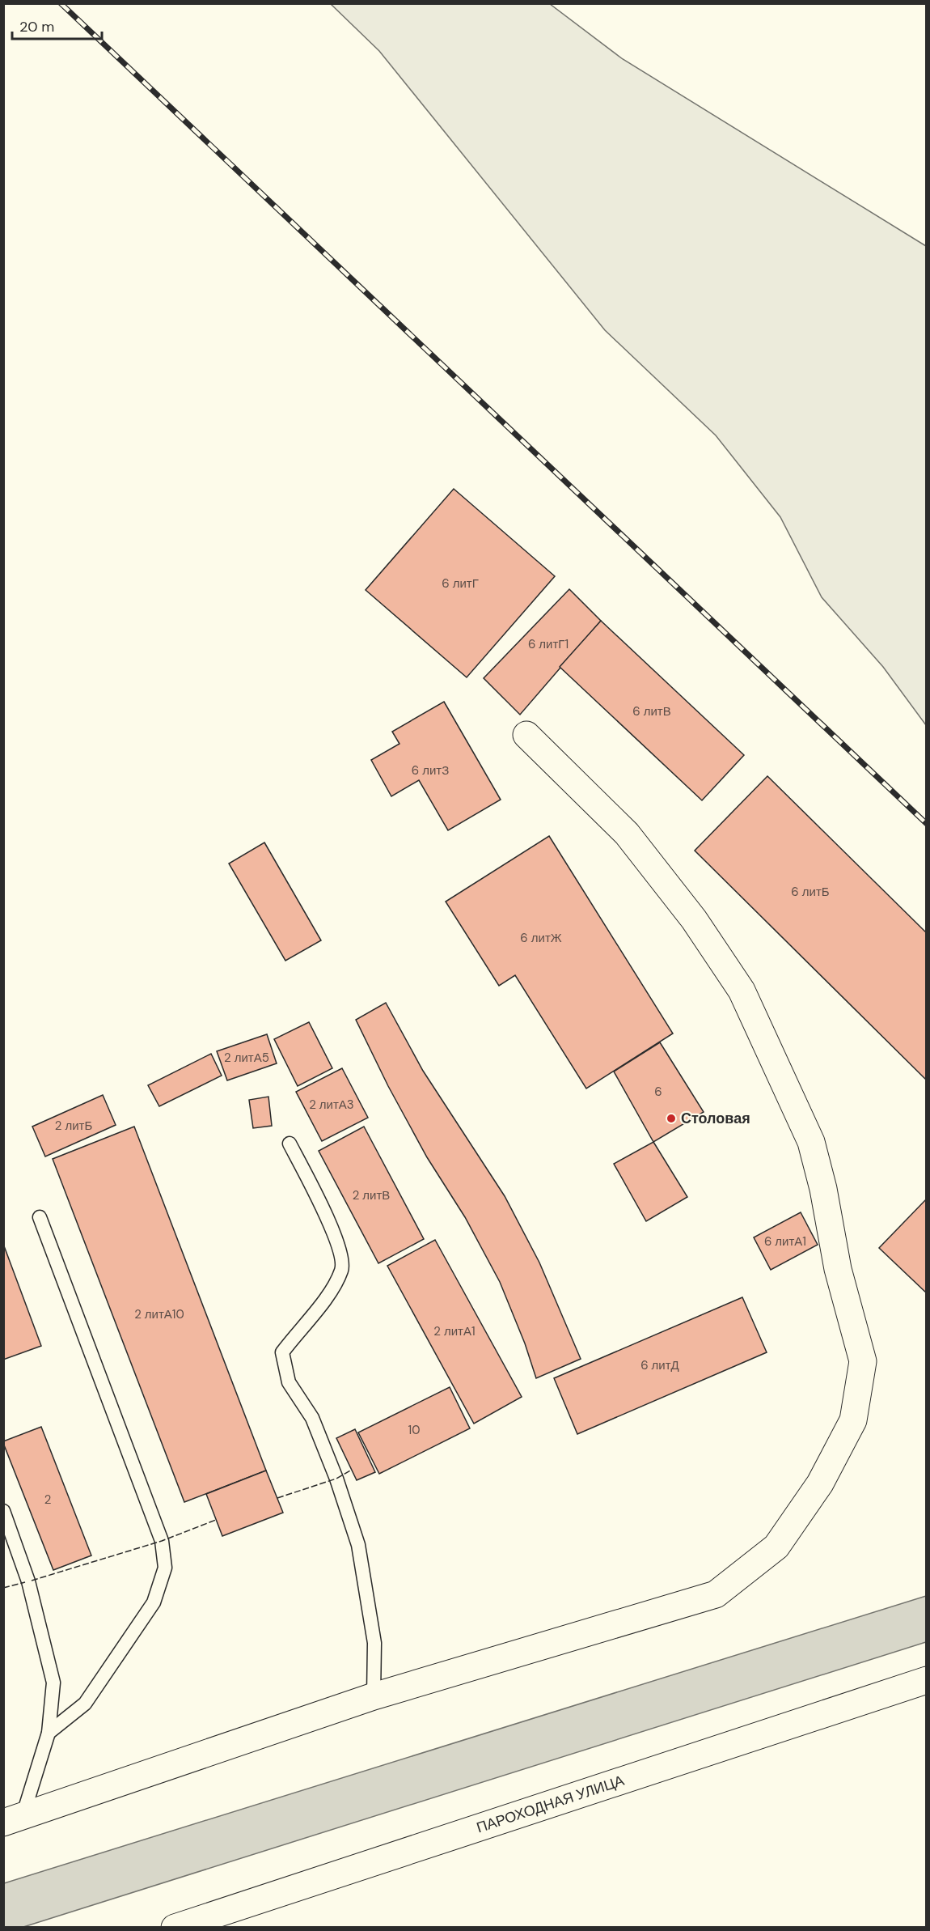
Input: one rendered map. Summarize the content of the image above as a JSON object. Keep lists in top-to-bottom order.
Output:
{
  "streets": {
    "street": ["ПАРОХОДНАЯ УЛИЦА"]
  },
  "places": ["Столовая"],
  "house_numbers": [
    "6 литГ",
    "6 литГ1",
    "6 литВ",
    "6 литЗ",
    "6 литБ",
    "6 литЖ",
    "2 литА5",
    "6",
    "2 литА3",
    "2 литБ",
    "2 литВ",
    "6 литА1",
    "2 литА10",
    "2 литА1",
    "6 литД",
    "10",
    "2"
  ],
  "scale_bar": "20 m"
}
